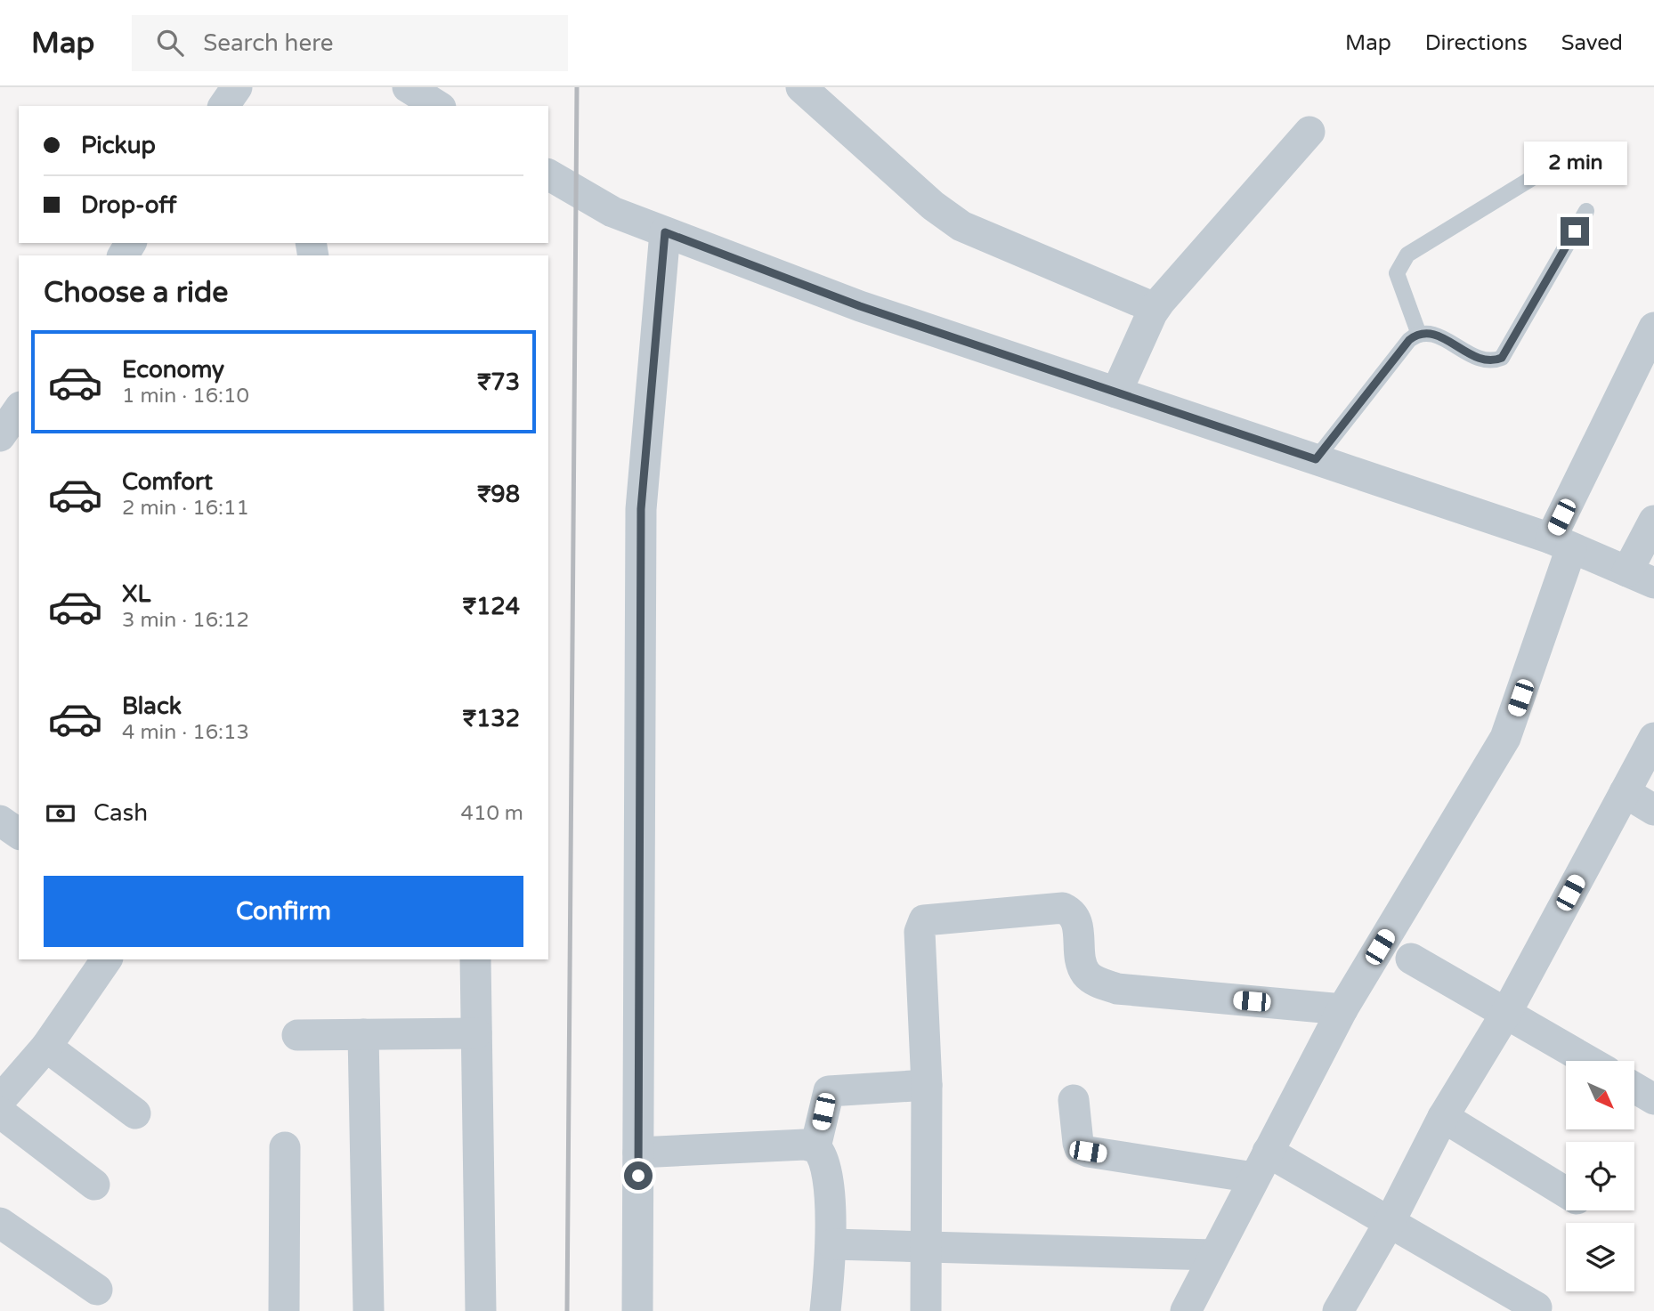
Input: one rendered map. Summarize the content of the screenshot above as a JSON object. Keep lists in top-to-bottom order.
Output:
{
  "north": "bottom right",
  "page": {
    "header": "Map",
    "search": "Search here",
    "nav": ["Map", "Directions", "Saved"],
    "banner": ["Pickup", "Drop-off"],
    "bubble": "2 min",
    "heading": "Choose a ride",
    "list": [
      {
        "name": "Economy",
        "note": "1 min · 16:10",
        "value": "₹73"
      },
      {
        "name": "Comfort",
        "note": "2 min · 16:11",
        "value": "₹98"
      },
      {
        "name": "XL",
        "note": "3 min · 16:12",
        "value": "₹124"
      },
      {
        "name": "Black",
        "note": "4 min · 16:13",
        "value": "₹132"
      }
    ],
    "pay": ["Cash", "410 m"],
    "buttons": "Confirm"
  }
}
